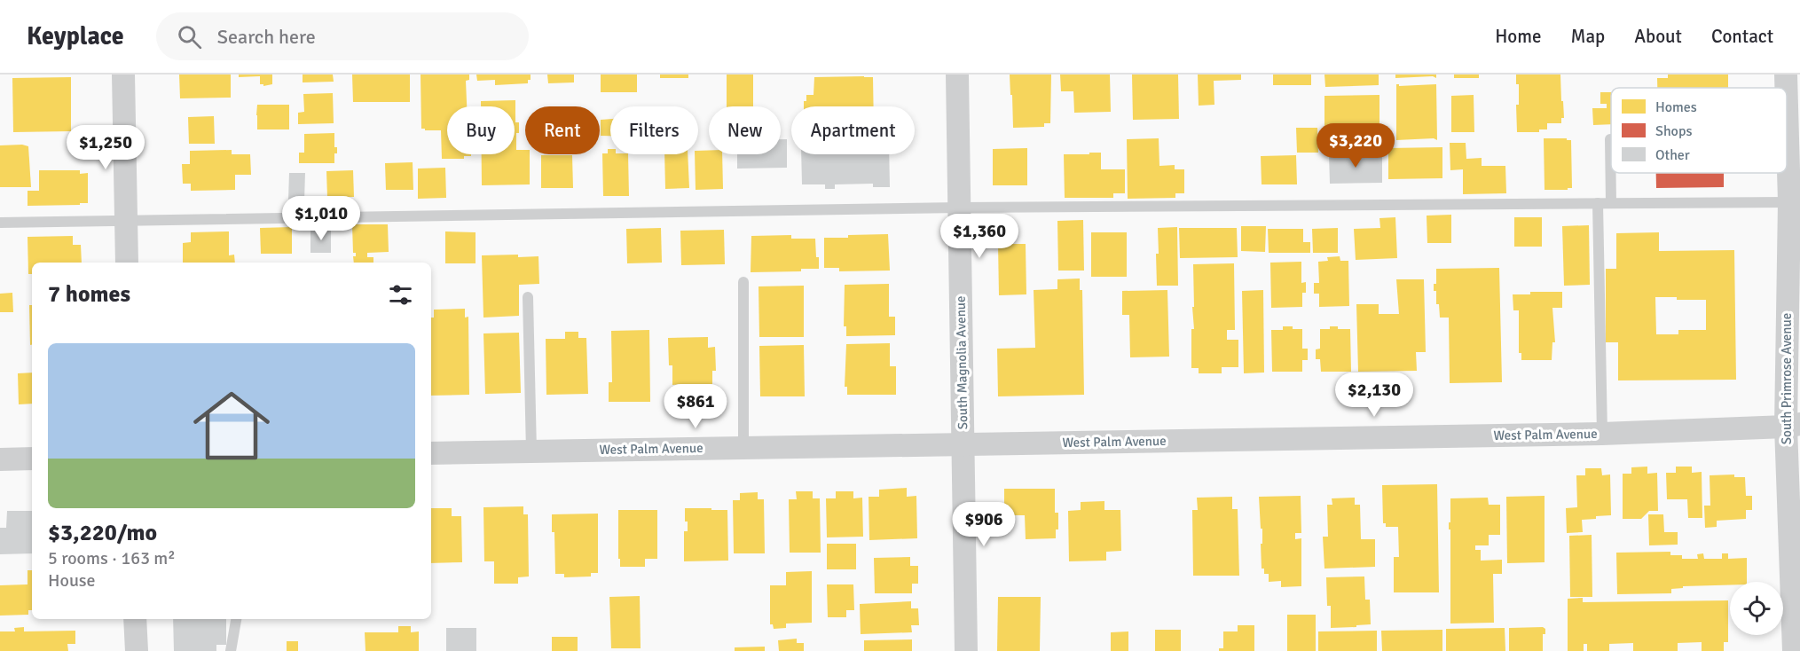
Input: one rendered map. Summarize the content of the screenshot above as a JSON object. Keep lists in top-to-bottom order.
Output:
{
  "streets": {
    "street": ["South Magnolia Avenue", "South Primrose Avenue", "West Palm Avenue"]
  },
  "crossings": [
    ["South Magnolia Avenue", "West Palm Avenue"],
    ["South Primrose Avenue", "West Palm Avenue"]
  ],
  "legend": ["Homes", "Shops", "Other"],
  "page": {
    "header": "Keyplace",
    "search": "Search here",
    "nav": [
      "Home",
      "Map",
      "About",
      "Contact"
    ],
    "chip": [
      "Buy",
      "Rent",
      "Filters",
      "New",
      "Apartment"
    ],
    "price": [
      "$3,220",
      "$1,250",
      "$1,010",
      "$1,360",
      "$2,130",
      "$861",
      "$906"
    ],
    "heading": "7 homes",
    "list": [
      {
        "name": "$3,220/mo",
        "note": "5 rooms · 163 m² · House"
      }
    ]
  }
}
